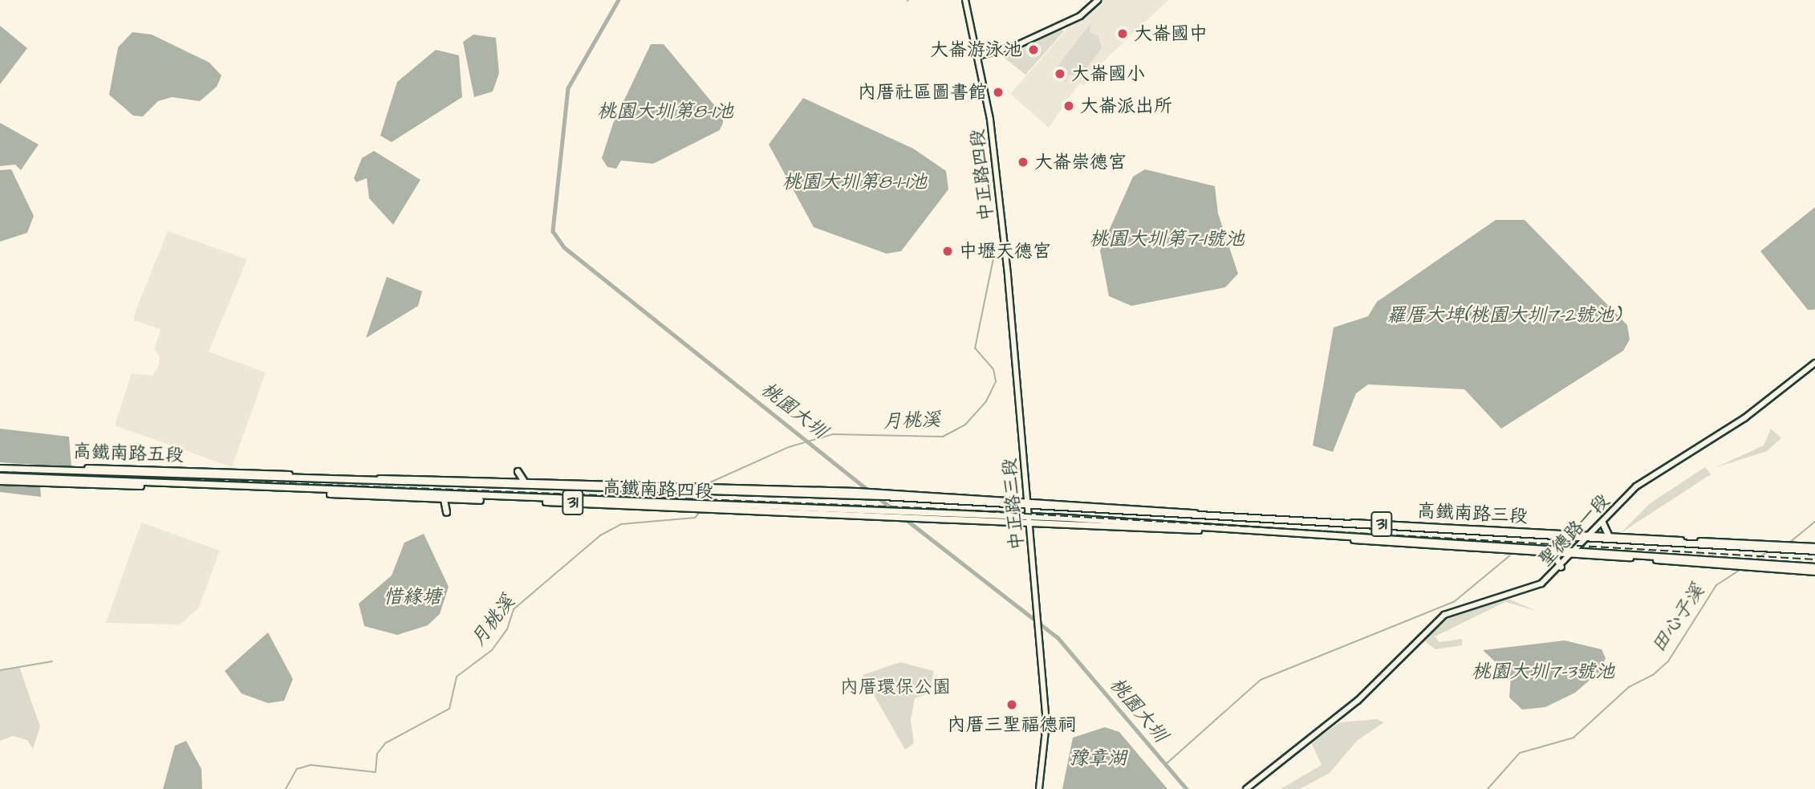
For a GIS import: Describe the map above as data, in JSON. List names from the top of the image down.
{
  "streets": {
    "main road": [
      "高鐵南路五段",
      "高鐵南路四段",
      "31",
      "高鐵南路三段"
    ],
    "street": ["中正路四段", "中正路三段", "聖德路一段"]
  },
  "crossings": [
    ["中正路四段", "中正路三段"],
    ["高鐵南路五段", "高鐵南路四段"],
    ["高鐵南路四段", "31"],
    ["高鐵南路四段", "中正路三段"],
    ["高鐵南路四段", "高鐵南路三段"],
    ["31", "中正路三段"],
    ["31", "高鐵南路三段"],
    ["中正路三段", "高鐵南路三段"],
    ["高鐵南路三段", "聖德路一段"]
  ],
  "water": [
    "桃園大圳第8-1池",
    "桃園大圳第8-1-1池",
    "桃園大圳第7-1號池",
    "羅厝大埤(桃園大圳7-2號池)",
    "桃園大圳",
    "月桃溪",
    "惜緣塘",
    "田心子溪",
    "桃園大圳7-3號池",
    "豫章湖"
  ],
  "parks": ["內厝環保公園"],
  "places": [
    "大崙國中",
    "大崙游泳池",
    "大崙國小",
    "內厝社區圖書館",
    "大崙派出所",
    "大崙崇德宮",
    "中壢天德宮",
    "內厝三聖福德祠"
  ]
}
